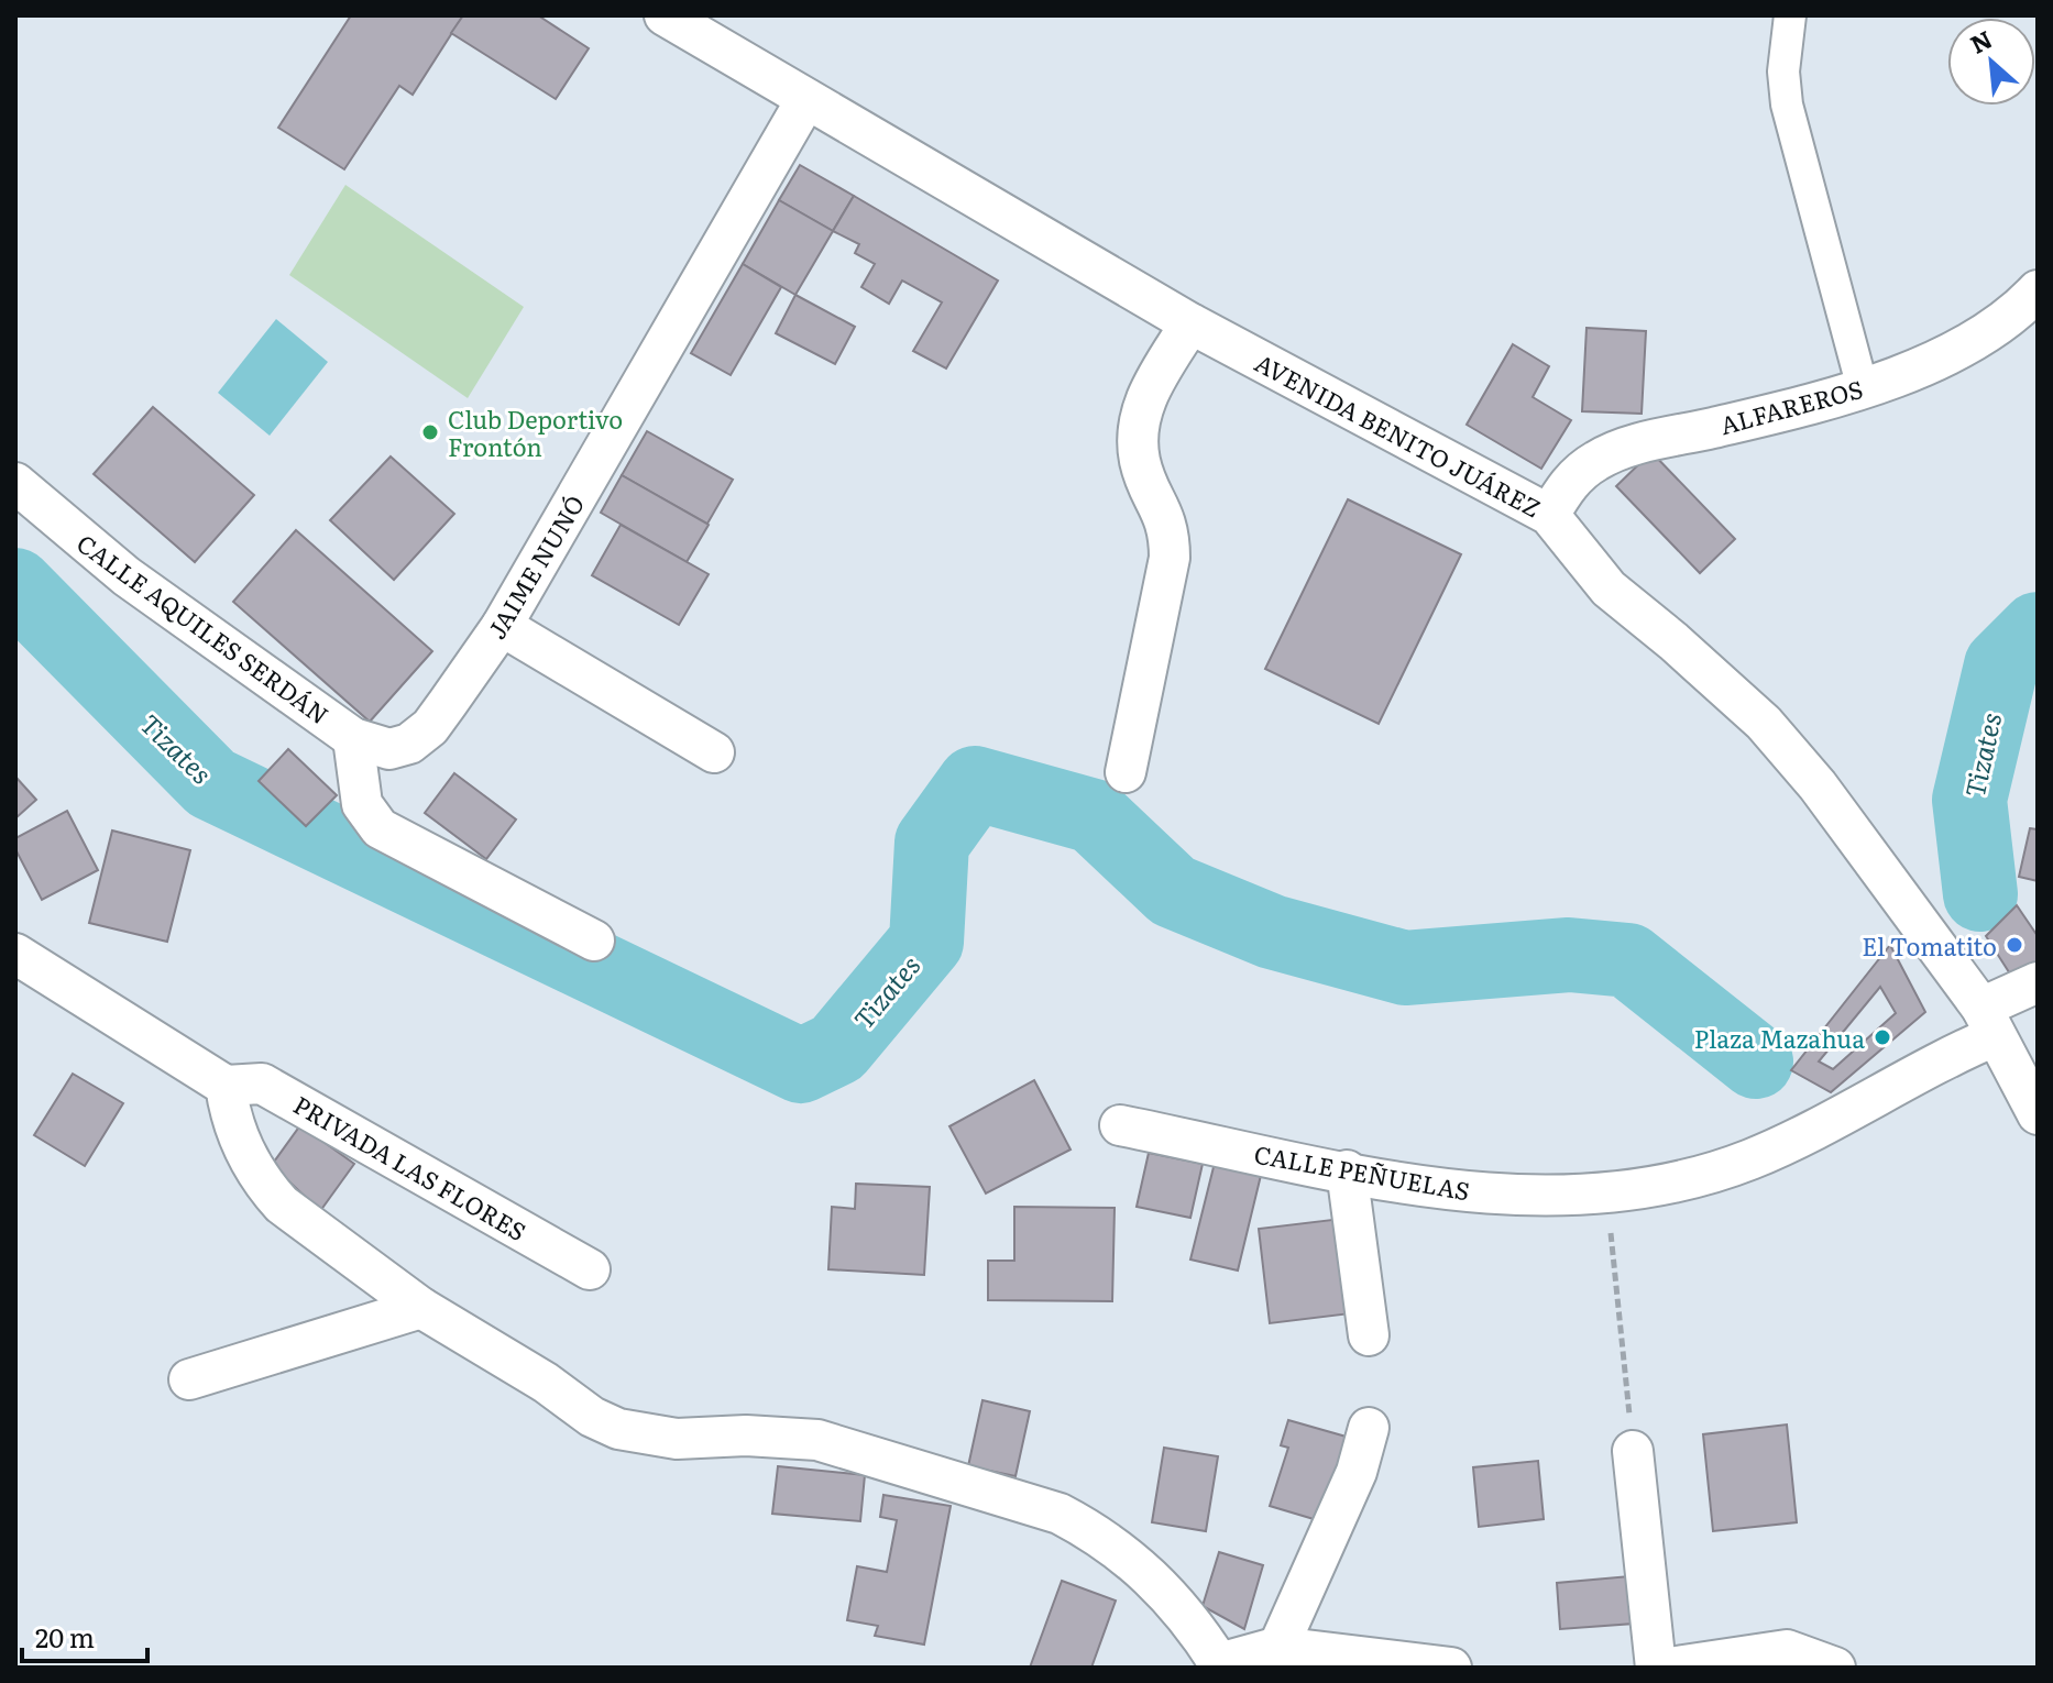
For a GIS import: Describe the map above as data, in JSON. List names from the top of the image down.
{
  "streets": {
    "street": [
      "ALFAREROS",
      "AVENIDA BENITO JUÁREZ",
      "JAIME NUNÓ",
      "CALLE AQUILES SERDÁN",
      "PRIVADA LAS FLORES",
      "CALLE PEÑUELAS"
    ]
  },
  "crossings": [
    ["ALFAREROS", "AVENIDA BENITO JUÁREZ"],
    ["AVENIDA BENITO JUÁREZ", "JAIME NUNÓ"],
    ["AVENIDA BENITO JUÁREZ", "CALLE PEÑUELAS"],
    ["JAIME NUNÓ", "CALLE AQUILES SERDÁN"]
  ],
  "water": ["Tizates"],
  "places": ["Club Deportivo Frontón", "El Tomatito", "Plaza Mazahua"],
  "scale_bar": "20 m",
  "north": "top left"
}
